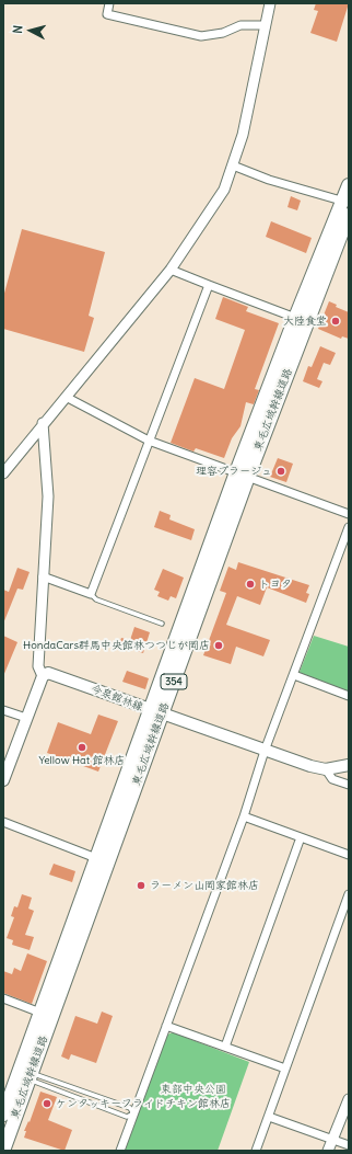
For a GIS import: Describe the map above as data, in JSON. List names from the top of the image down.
{
  "streets": {
    "highway": ["東毛広域幹線道路", "354"],
    "main road": ["今泉館林線"]
  },
  "crossings": [
    ["東毛広域幹線道路", "今泉館林線"]
  ],
  "parks": ["東部中央公園"],
  "places": [
    "大陸食堂",
    "理容プラージュ",
    "トヨタ",
    "HondaCars群馬中央館林つつじが岡店",
    "Yellow Hat 館林店",
    "ラーメン山岡家館林店",
    "ケンタッキーフライドチキン館林店"
  ],
  "north": "left"
}
